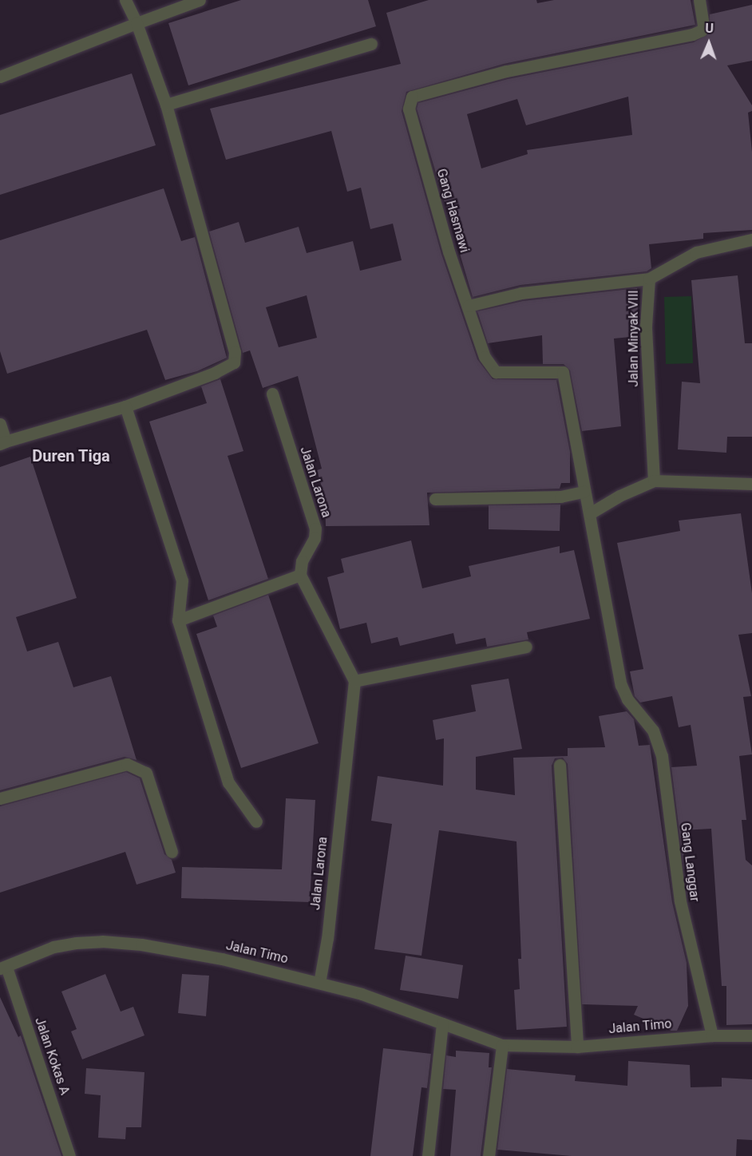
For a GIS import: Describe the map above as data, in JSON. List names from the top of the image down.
{
  "streets": {
    "street": [
      "Gang Hasmawi",
      "Jalan Minyak VIII",
      "Jalan Larona",
      "Gang Langgar",
      "Jalan Timo",
      "Jalan Kokas A"
    ]
  },
  "crossings": [
    ["Gang Hasmawi", "Gang Langgar"],
    ["Jalan Larona", "Jalan Timo"],
    ["Gang Langgar", "Jalan Timo"],
    ["Jalan Timo", "Jalan Kokas A"]
  ],
  "districts": ["Duren Tiga"],
  "north": "top"
}
